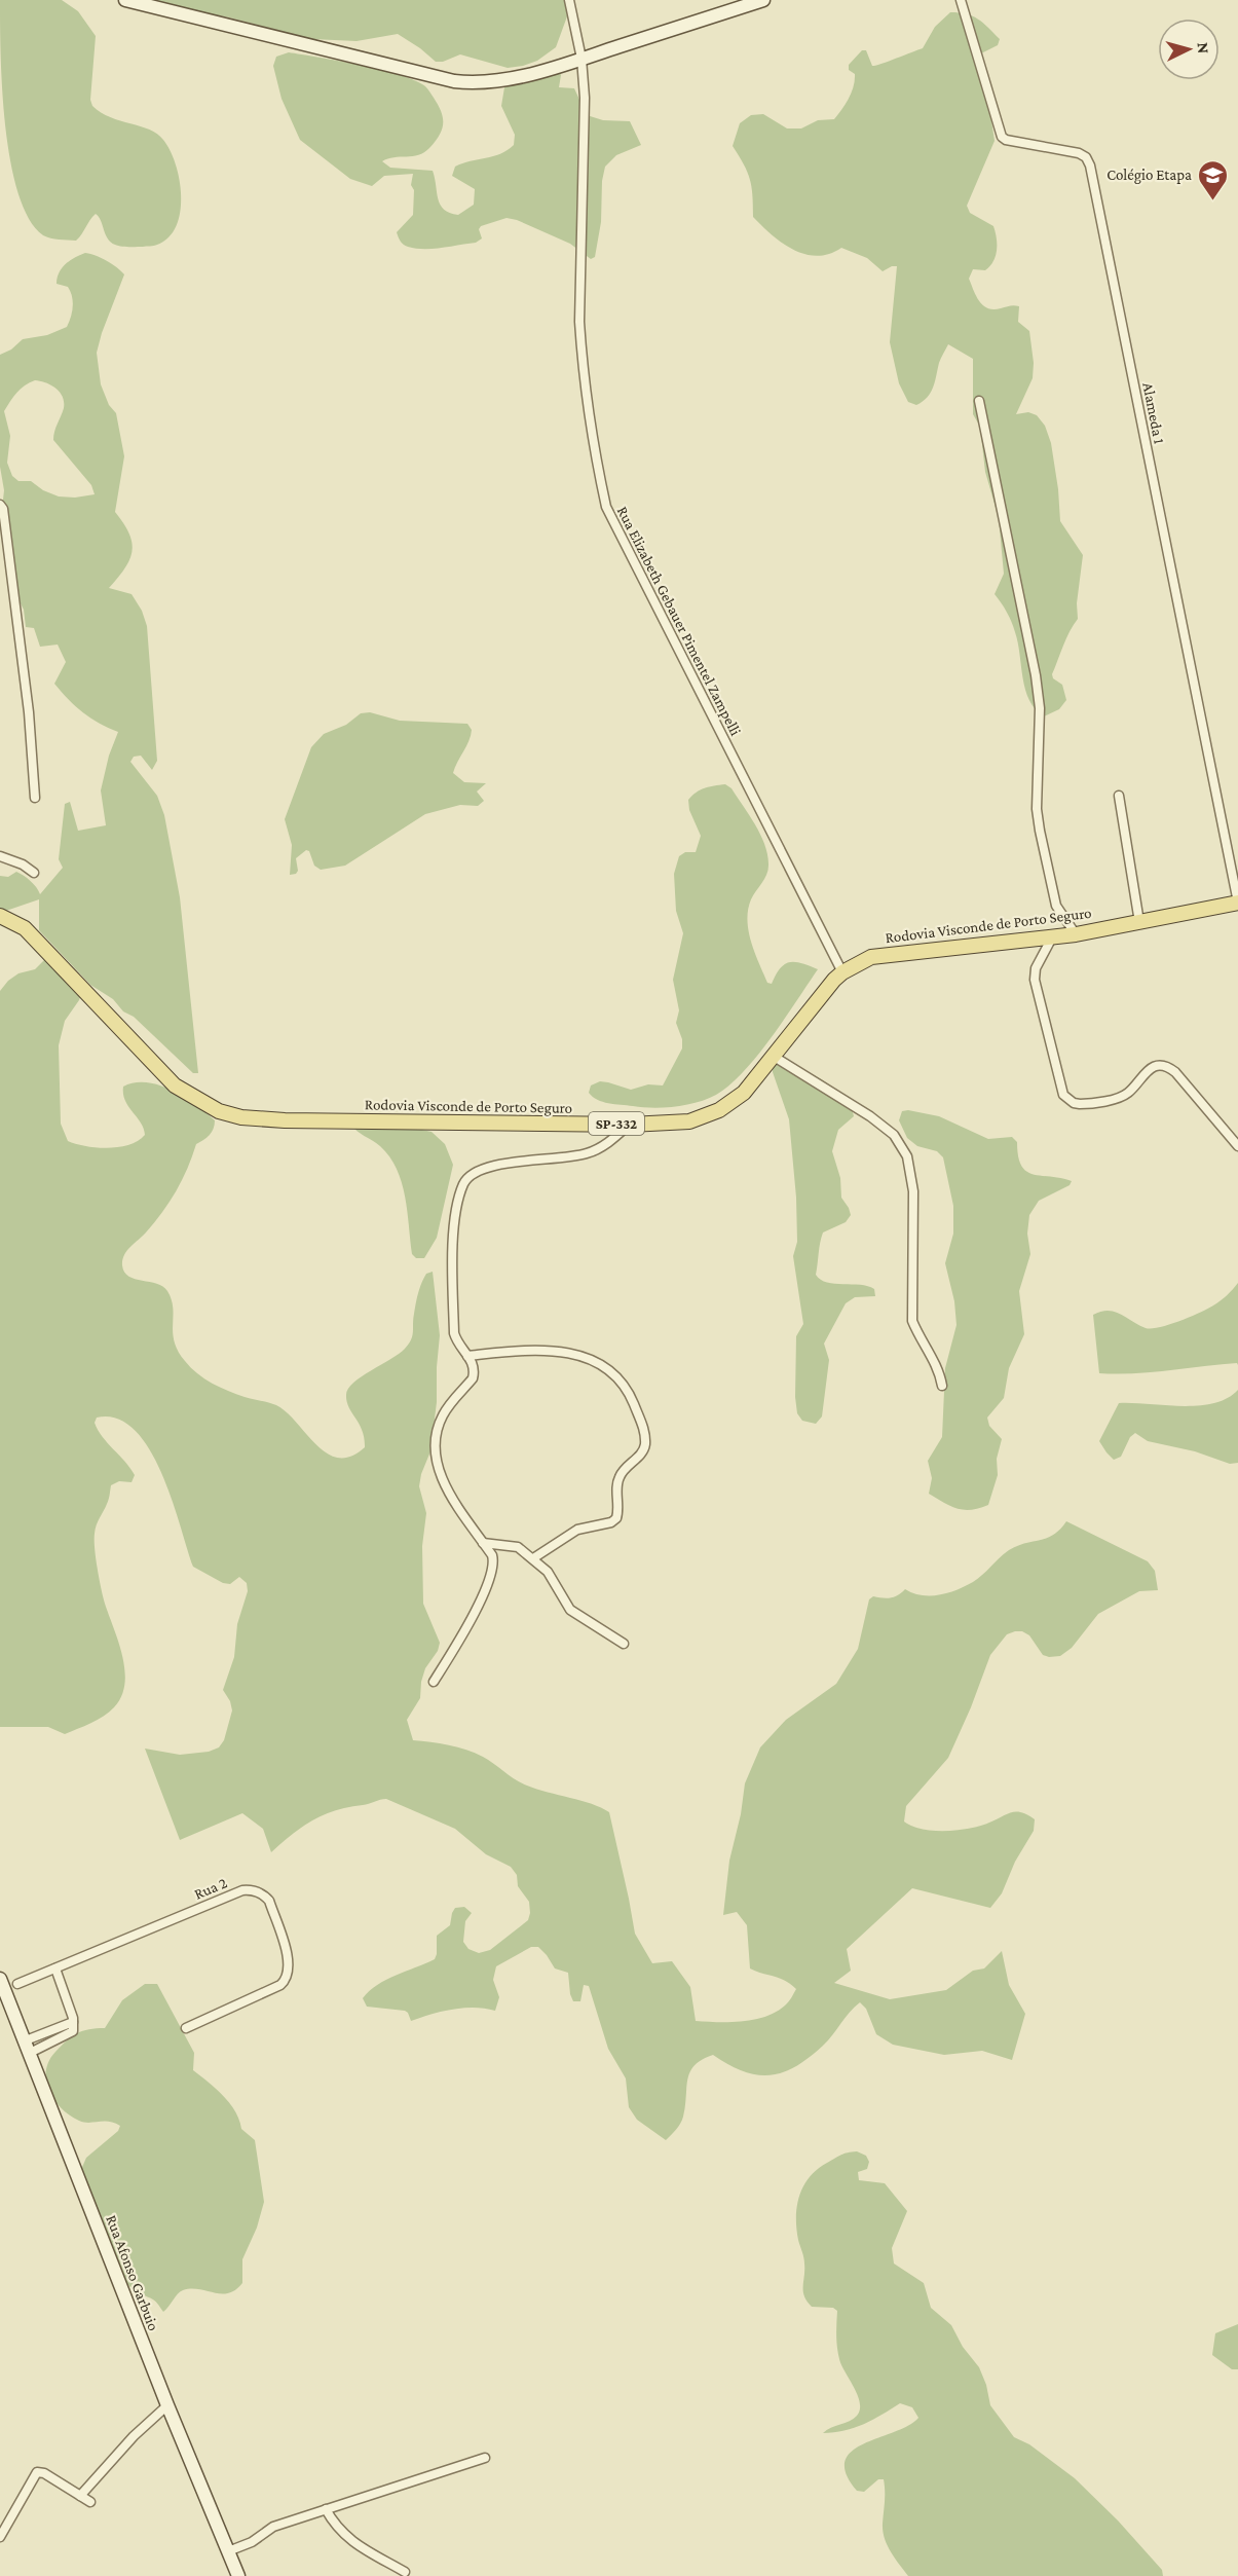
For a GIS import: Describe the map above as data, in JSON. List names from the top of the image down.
{
  "streets": {
    "main road": ["Rodovia Visconde de Porto Seguro", "SP-332", "Rua Afonso Garbuio"],
    "street": ["Alameda 1", "Rua Elizabeth Gebauer Pimentel Zampelli", "Rua 2"]
  },
  "crossings": [
    ["Alameda 1", "Rodovia Visconde de Porto Seguro"],
    ["Rua Elizabeth Gebauer Pimentel Zampelli", "Rodovia Visconde de Porto Seguro"]
  ],
  "places": {
    "school or university": ["Colégio Etapa"]
  },
  "north": "right"
}
